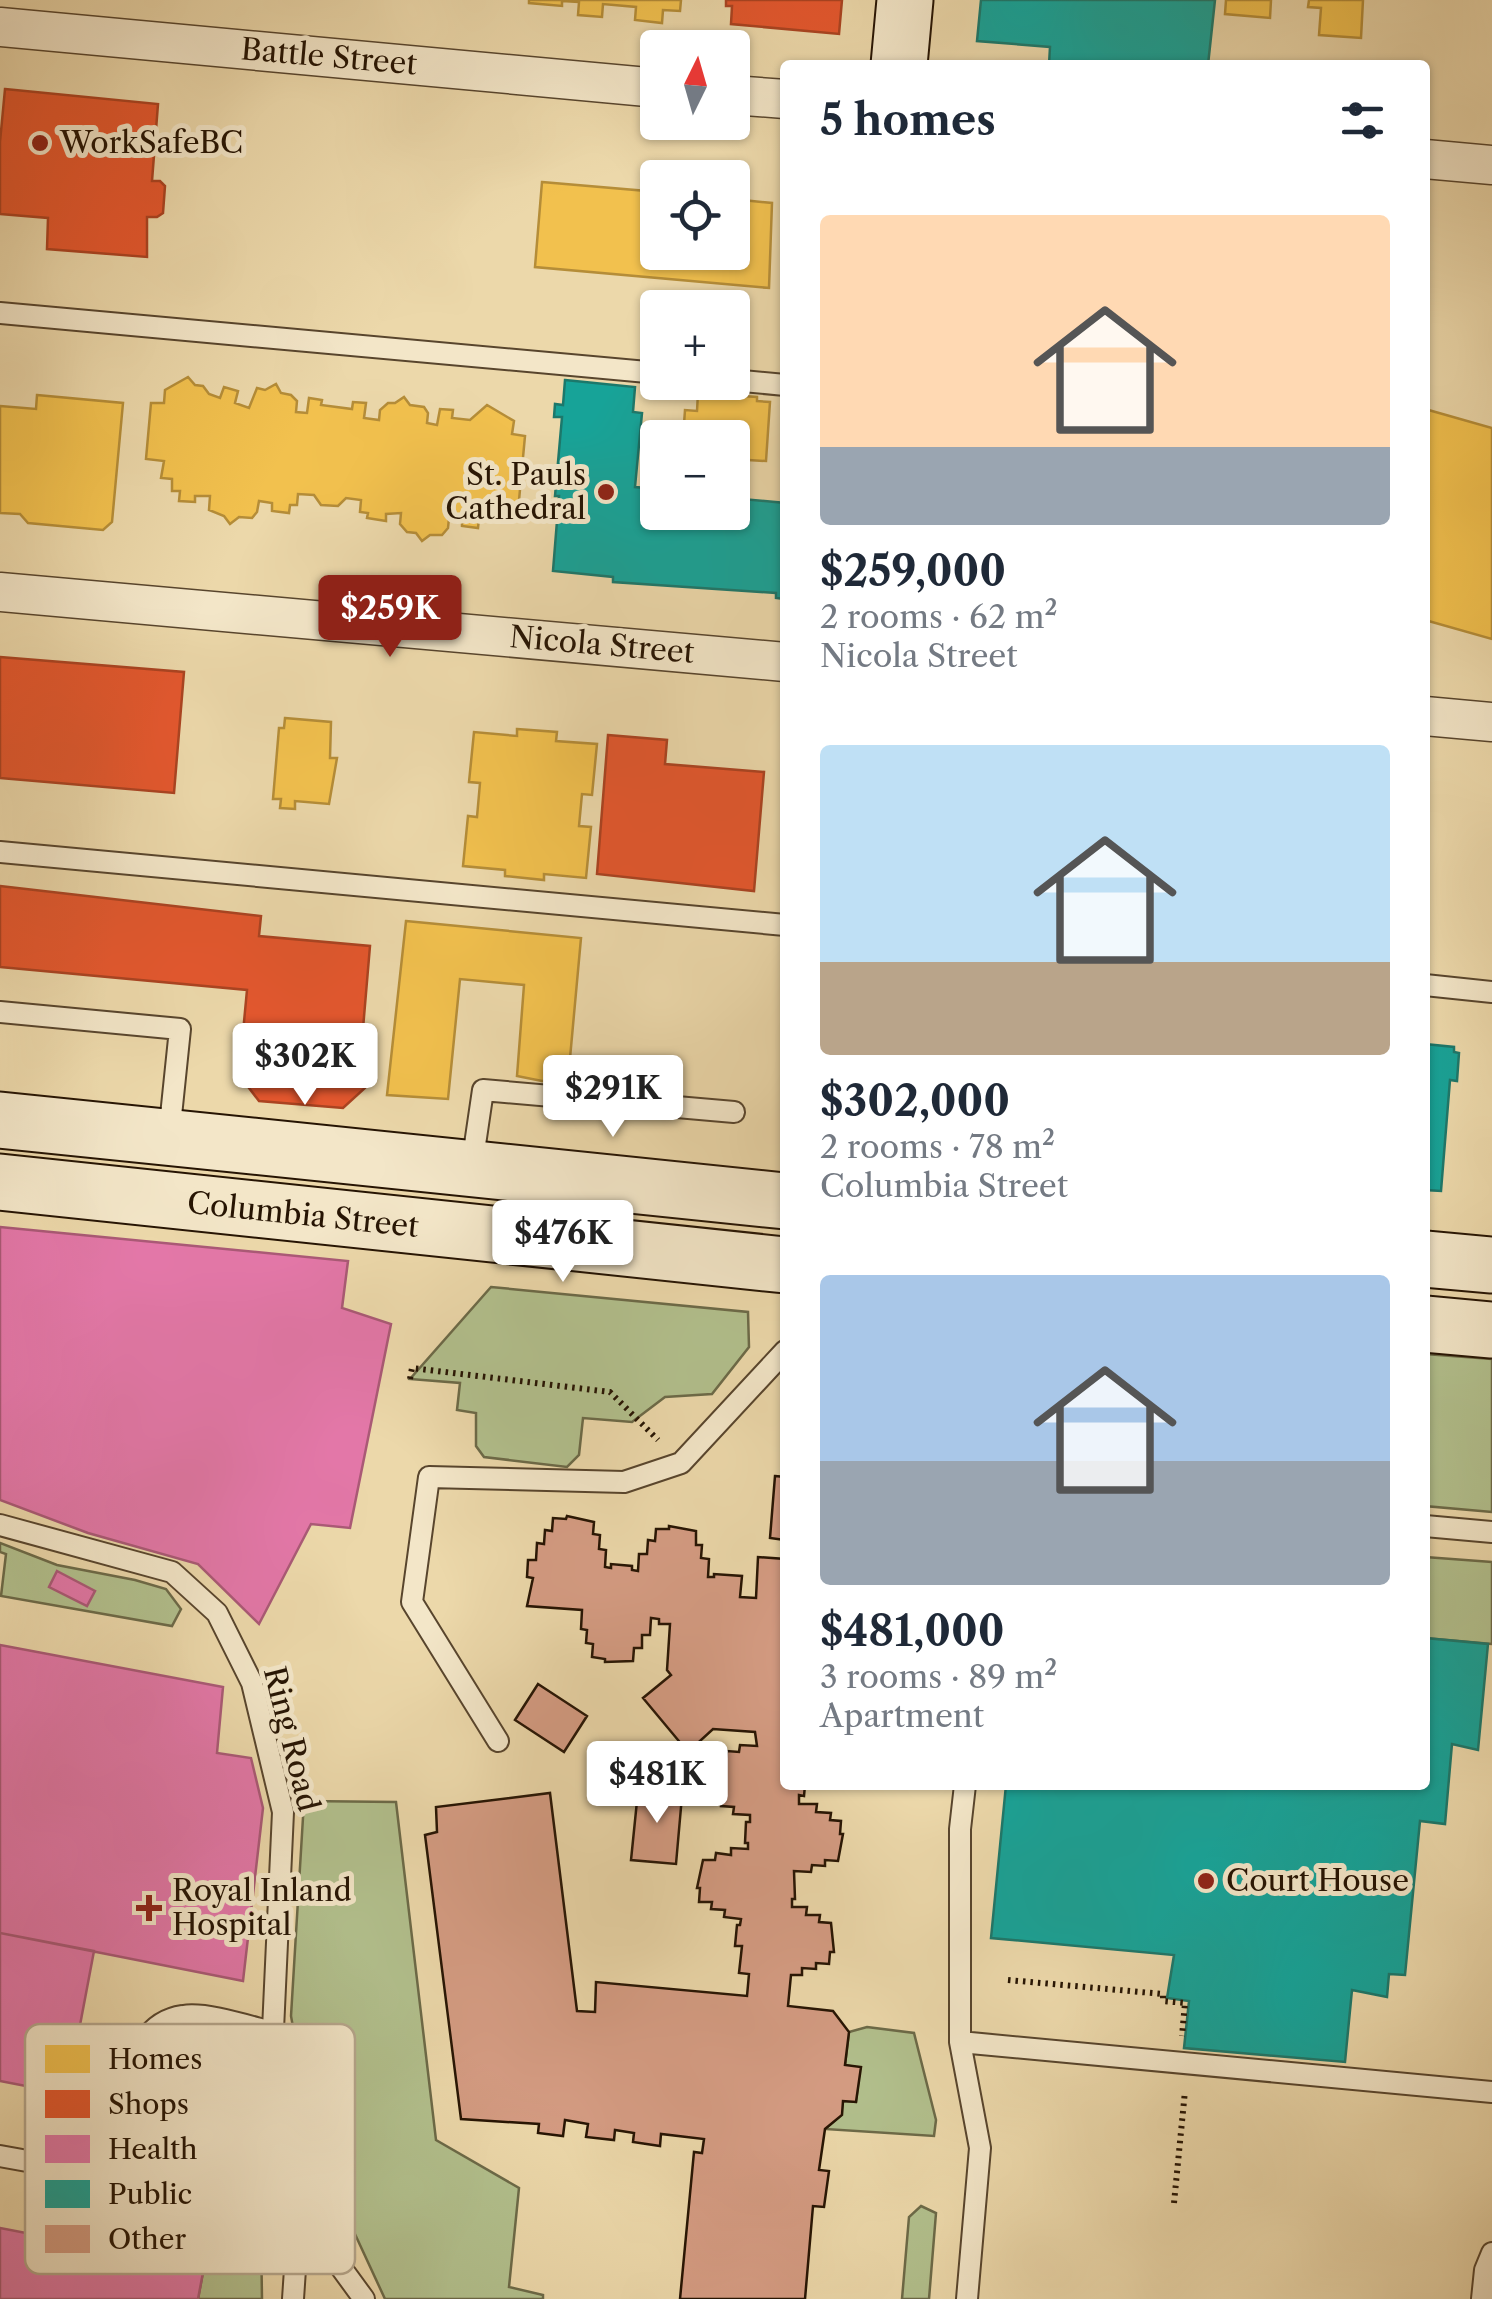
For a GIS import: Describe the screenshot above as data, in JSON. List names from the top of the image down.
{
  "streets": {
    "main road": ["Columbia Street"],
    "street": ["Battle Street", "Nicola Street"],
    "lane": ["Ring Road"]
  },
  "places": {
    "other": ["WorkSafeBC", "St. Pauls Cathedral", "Court House"],
    "health": ["Royal Inland Hospital"]
  },
  "legend": [
    "Homes",
    "Shops",
    "Health",
    "Public",
    "Other"
  ],
  "north": "top",
  "page": {
    "map_buttons": ["+", "−"],
    "heading": "5 homes",
    "list": [
      {
        "name": "$259,000",
        "note": "2 rooms · 62 m² · Nicola Street"
      },
      {
        "name": "$302,000",
        "note": "2 rooms · 78 m² · Columbia Street"
      },
      {
        "name": "$481,000",
        "note": "3 rooms · 89 m² · Apartment"
      }
    ],
    "price": [
      "$259K",
      "$302K",
      "$291K",
      "$476K",
      "$481K"
    ]
  }
}
